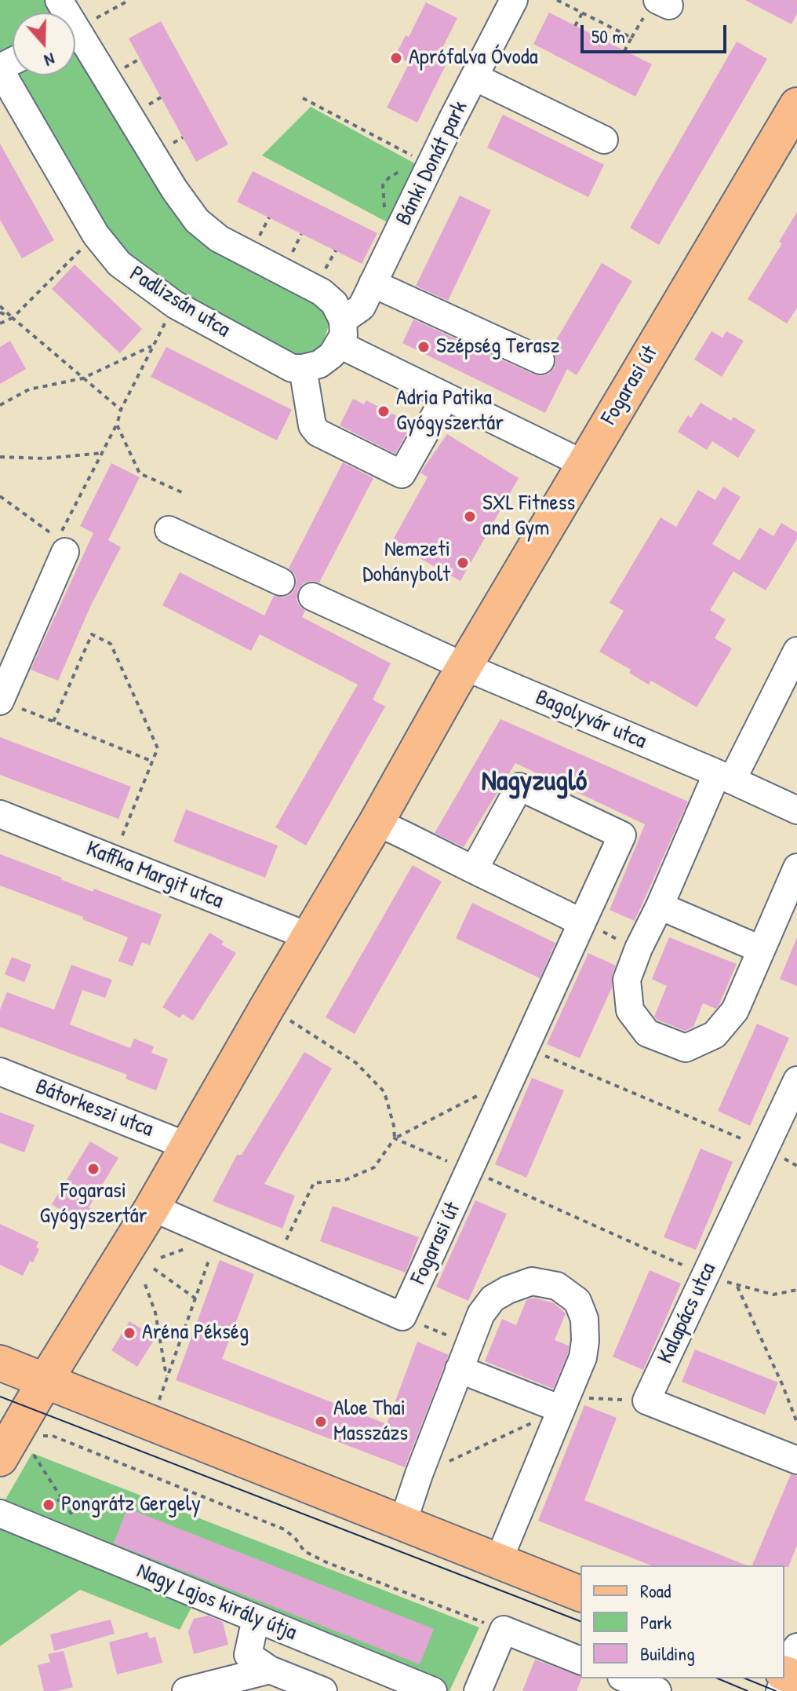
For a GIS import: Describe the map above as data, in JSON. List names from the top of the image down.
{
  "streets": {
    "main road": ["Fogarasi út"],
    "street": [
      "Bánki Donát park",
      "Padlizsán utca",
      "Bagolyvár utca",
      "Kaffka Margit utca",
      "Bátorkeszi utca",
      "Kalapács utca",
      "Nagy Lajos király útja"
    ]
  },
  "crossings": [
    ["Fogarasi út", "Bagolyvár utca"],
    ["Fogarasi út", "Kaffka Margit utca"],
    ["Fogarasi út", "Bátorkeszi utca"]
  ],
  "districts": ["Nagyzugló"],
  "places": [
    "Aprófalva Óvoda",
    "Szépség Terasz",
    "Adria Patika Gyógyszertár",
    "SXL Fitness and Gym",
    "Nemzeti Dohánybolt",
    "Fogarasi Gyógyszertár",
    "Aréna Pékség",
    "Aloe Thai Masszázs",
    "Pongrátz Gergely"
  ],
  "legend": ["Road", "Park", "Building"],
  "scale_bar": "50 m",
  "north": "bottom"
}
